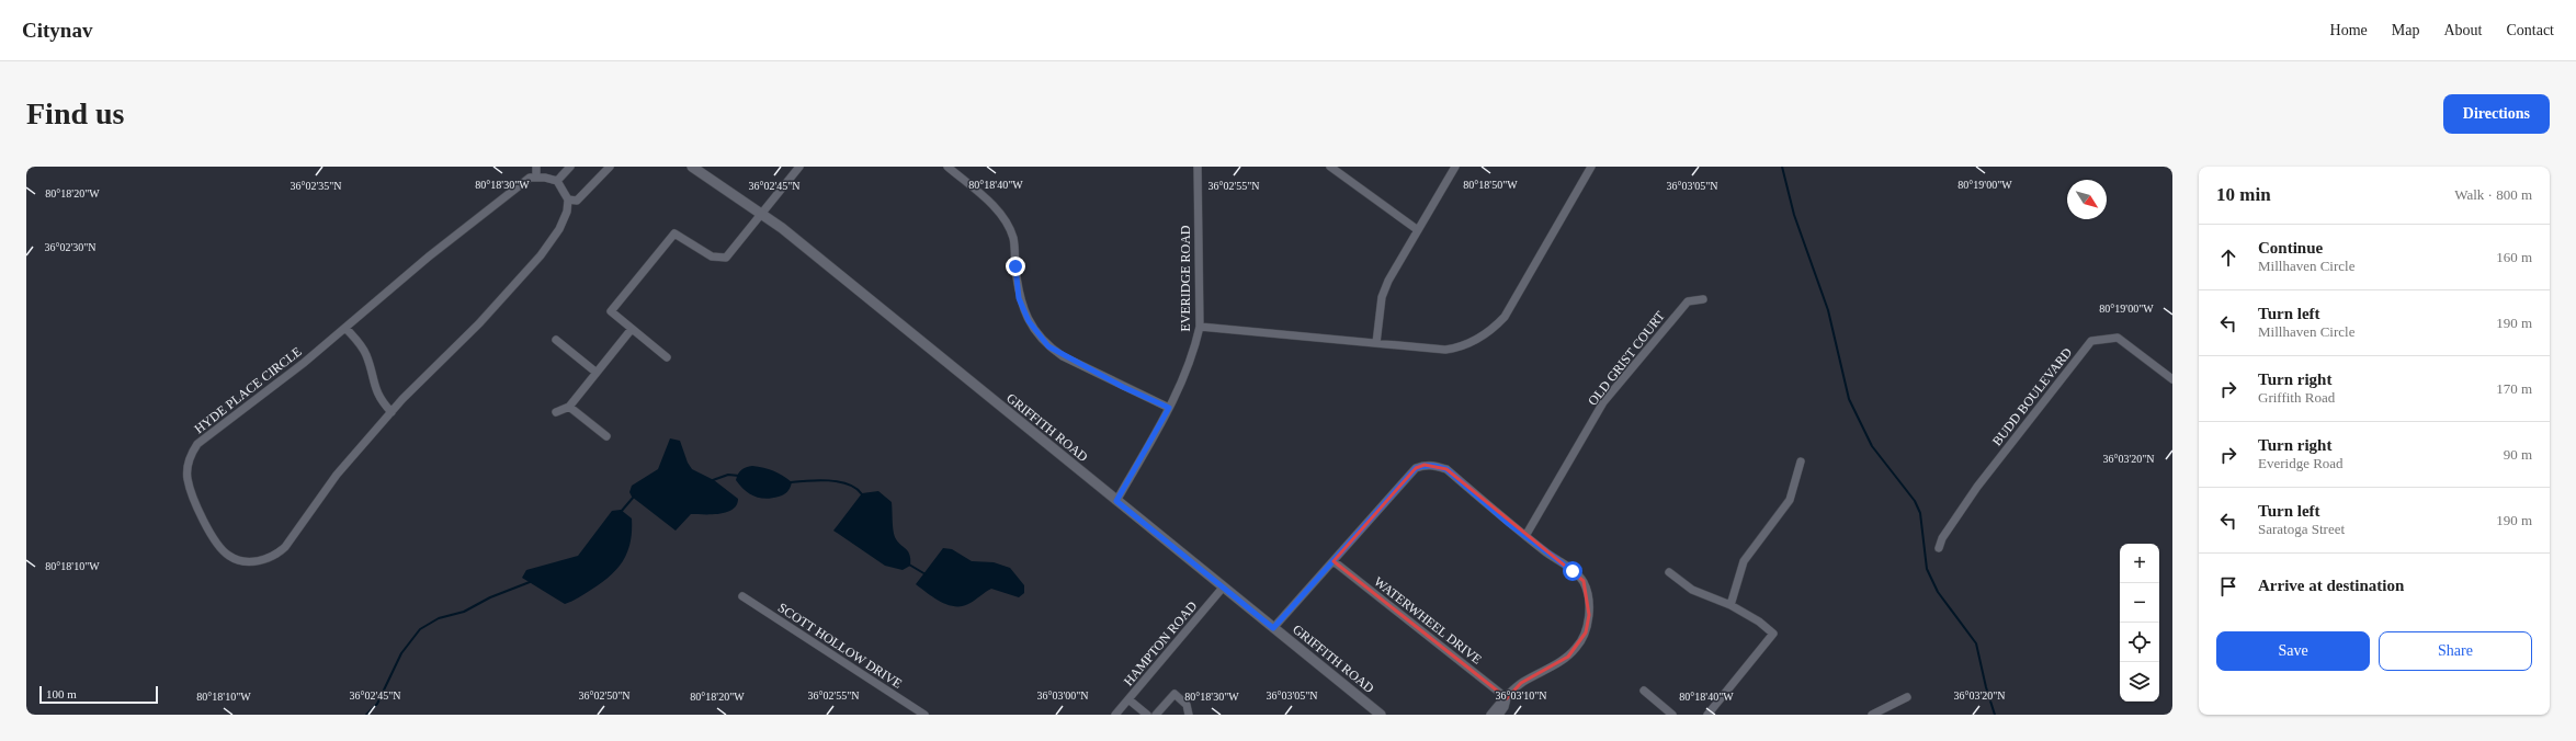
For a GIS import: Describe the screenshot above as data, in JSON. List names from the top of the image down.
{
  "streets": {
    "street": [
      "EVERIDGE ROAD",
      "OLD GRIST COURT",
      "HYDE PLACE CIRCLE",
      "BUDD BOULEVARD",
      "GRIFFITH ROAD",
      "WATERWHEEL DRIVE",
      "HAMPTON ROAD",
      "SCOTT HOLLOW DRIVE"
    ]
  },
  "crossings": [
    ["EVERIDGE ROAD", "GRIFFITH ROAD"],
    ["GRIFFITH ROAD", "HAMPTON ROAD"]
  ],
  "scale_bar": "100 m",
  "north": "bottom right",
  "page": {
    "header": "Citynav",
    "nav": [
      "Home",
      "Map",
      "About",
      "Contact"
    ],
    "buttons": [
      "Directions",
      ["Save", "Share"]
    ],
    "title": "Find us",
    "heading": ["10 min", "Walk · 800 m"],
    "list": [
      ["Continue", "Millhaven Circle", "160 m"],
      ["Turn left", "Millhaven Circle", "190 m"],
      ["Turn right", "Griffith Road", "170 m"],
      ["Turn right", "Everidge Road", "90 m"],
      ["Turn left", "Saratoga Street", "190 m"],
      "Arrive at destination"
    ],
    "map_buttons": ["+", "−"],
    "scale": "100 m"
  },
  "coordinates": [
    "80°18'30\"W",
    "80°18'40\"W",
    "80°18'50\"W",
    "80°19'00\"W",
    "36°02'35\"N",
    "36°02'45\"N",
    "36°02'55\"N",
    "36°03'05\"N",
    "80°18'20\"W",
    "36°02'30\"N",
    "36°03'20\"N",
    "80°18'10\"W",
    "36°02'50\"N",
    "36°03'00\"N",
    "36°03'10\"N"
  ]
}
